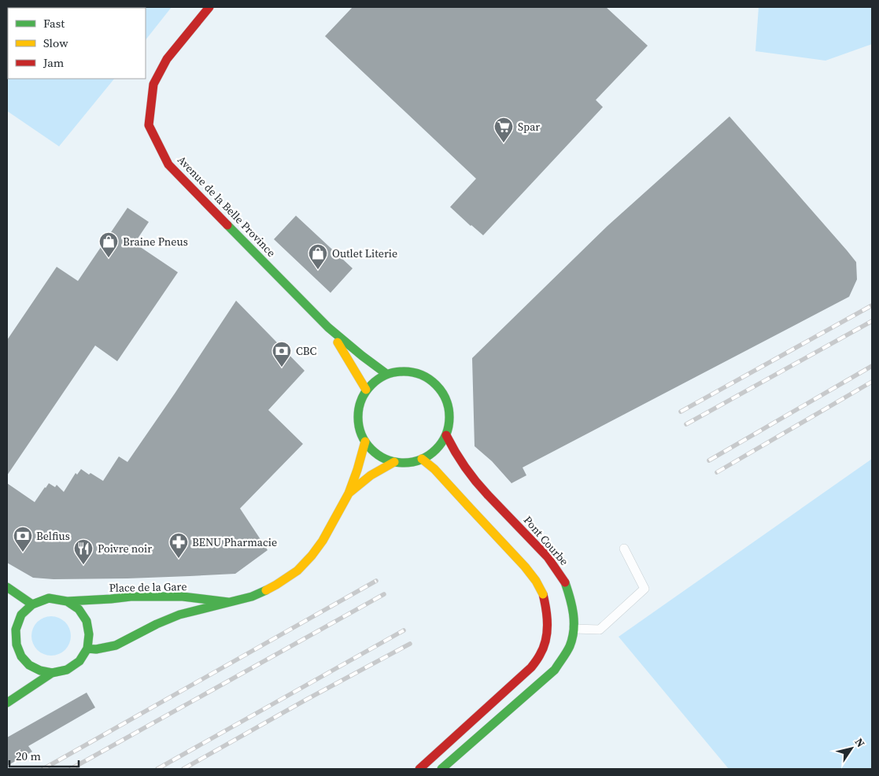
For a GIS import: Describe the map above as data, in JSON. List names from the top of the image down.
{
  "streets": {
    "main road": ["Avenue de la Belle Province", "Pont Courbe", "Place de la Gare"]
  },
  "crossings": [
    ["Avenue de la Belle Province", "Pont Courbe"],
    ["Avenue de la Belle Province", "Place de la Gare"],
    ["Pont Courbe", "Place de la Gare"]
  ],
  "places": {
    "supermarket": ["Spar"],
    "shop": ["Braine Pneus", "Outlet Literie"],
    "bank": ["CBC", "Belfius"],
    "pharmacy": ["BENU Pharmacie"],
    "restaurant": ["Poivre noir"]
  },
  "legend": ["Fast", "Slow", "Jam"],
  "scale_bar": "20 m",
  "north": "top right"
}
